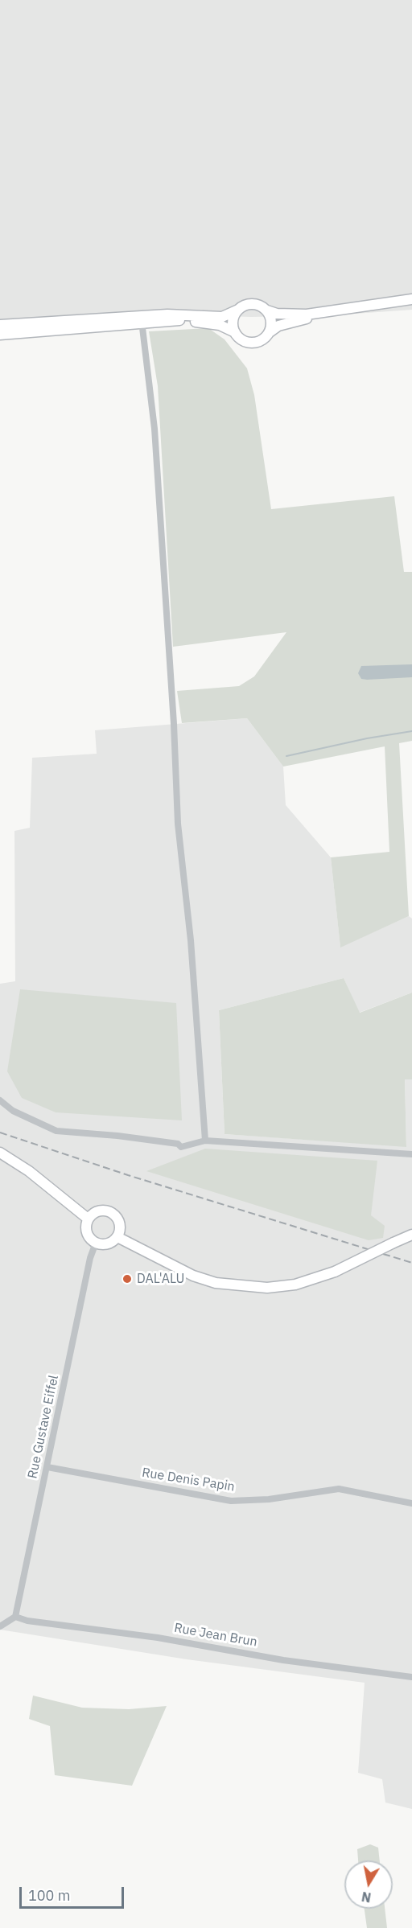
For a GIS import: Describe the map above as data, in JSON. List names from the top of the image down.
{
  "streets": {
    "street": ["Rue Gustave Eiffel", "Rue Denis Papin", "Rue Jean Brun"]
  },
  "crossings": [
    ["Rue Gustave Eiffel", "Rue Denis Papin"],
    ["Rue Gustave Eiffel", "Rue Jean Brun"]
  ],
  "places": ["DAL'ALU"],
  "scale_bar": "100 m",
  "north": "bottom"
}
